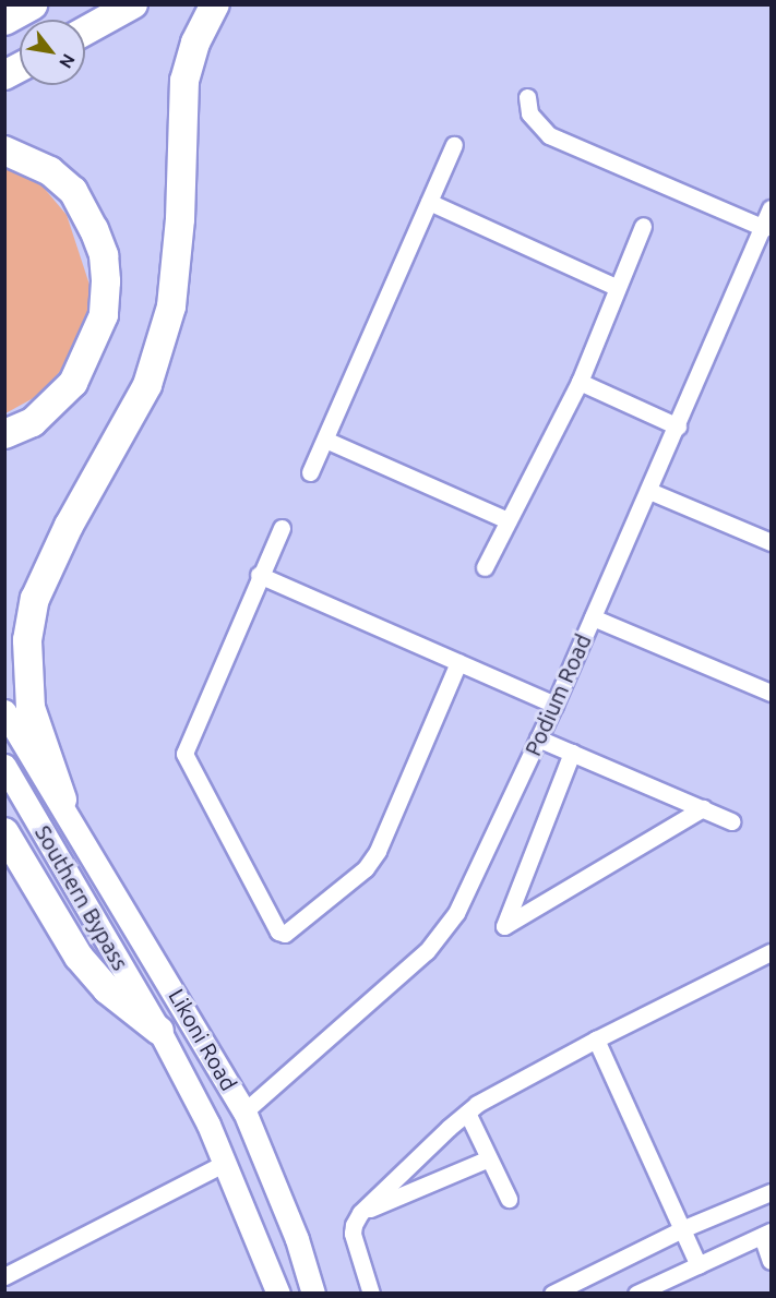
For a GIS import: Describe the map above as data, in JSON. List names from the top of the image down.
{
  "streets": {
    "main road": ["Southern Bypass", "Likoni Road"],
    "street": ["Podium Road"]
  },
  "crossings": [
    ["Podium Road", "Likoni Road"],
    ["Southern Bypass", "Likoni Road"]
  ],
  "north": "bottom right"
}
